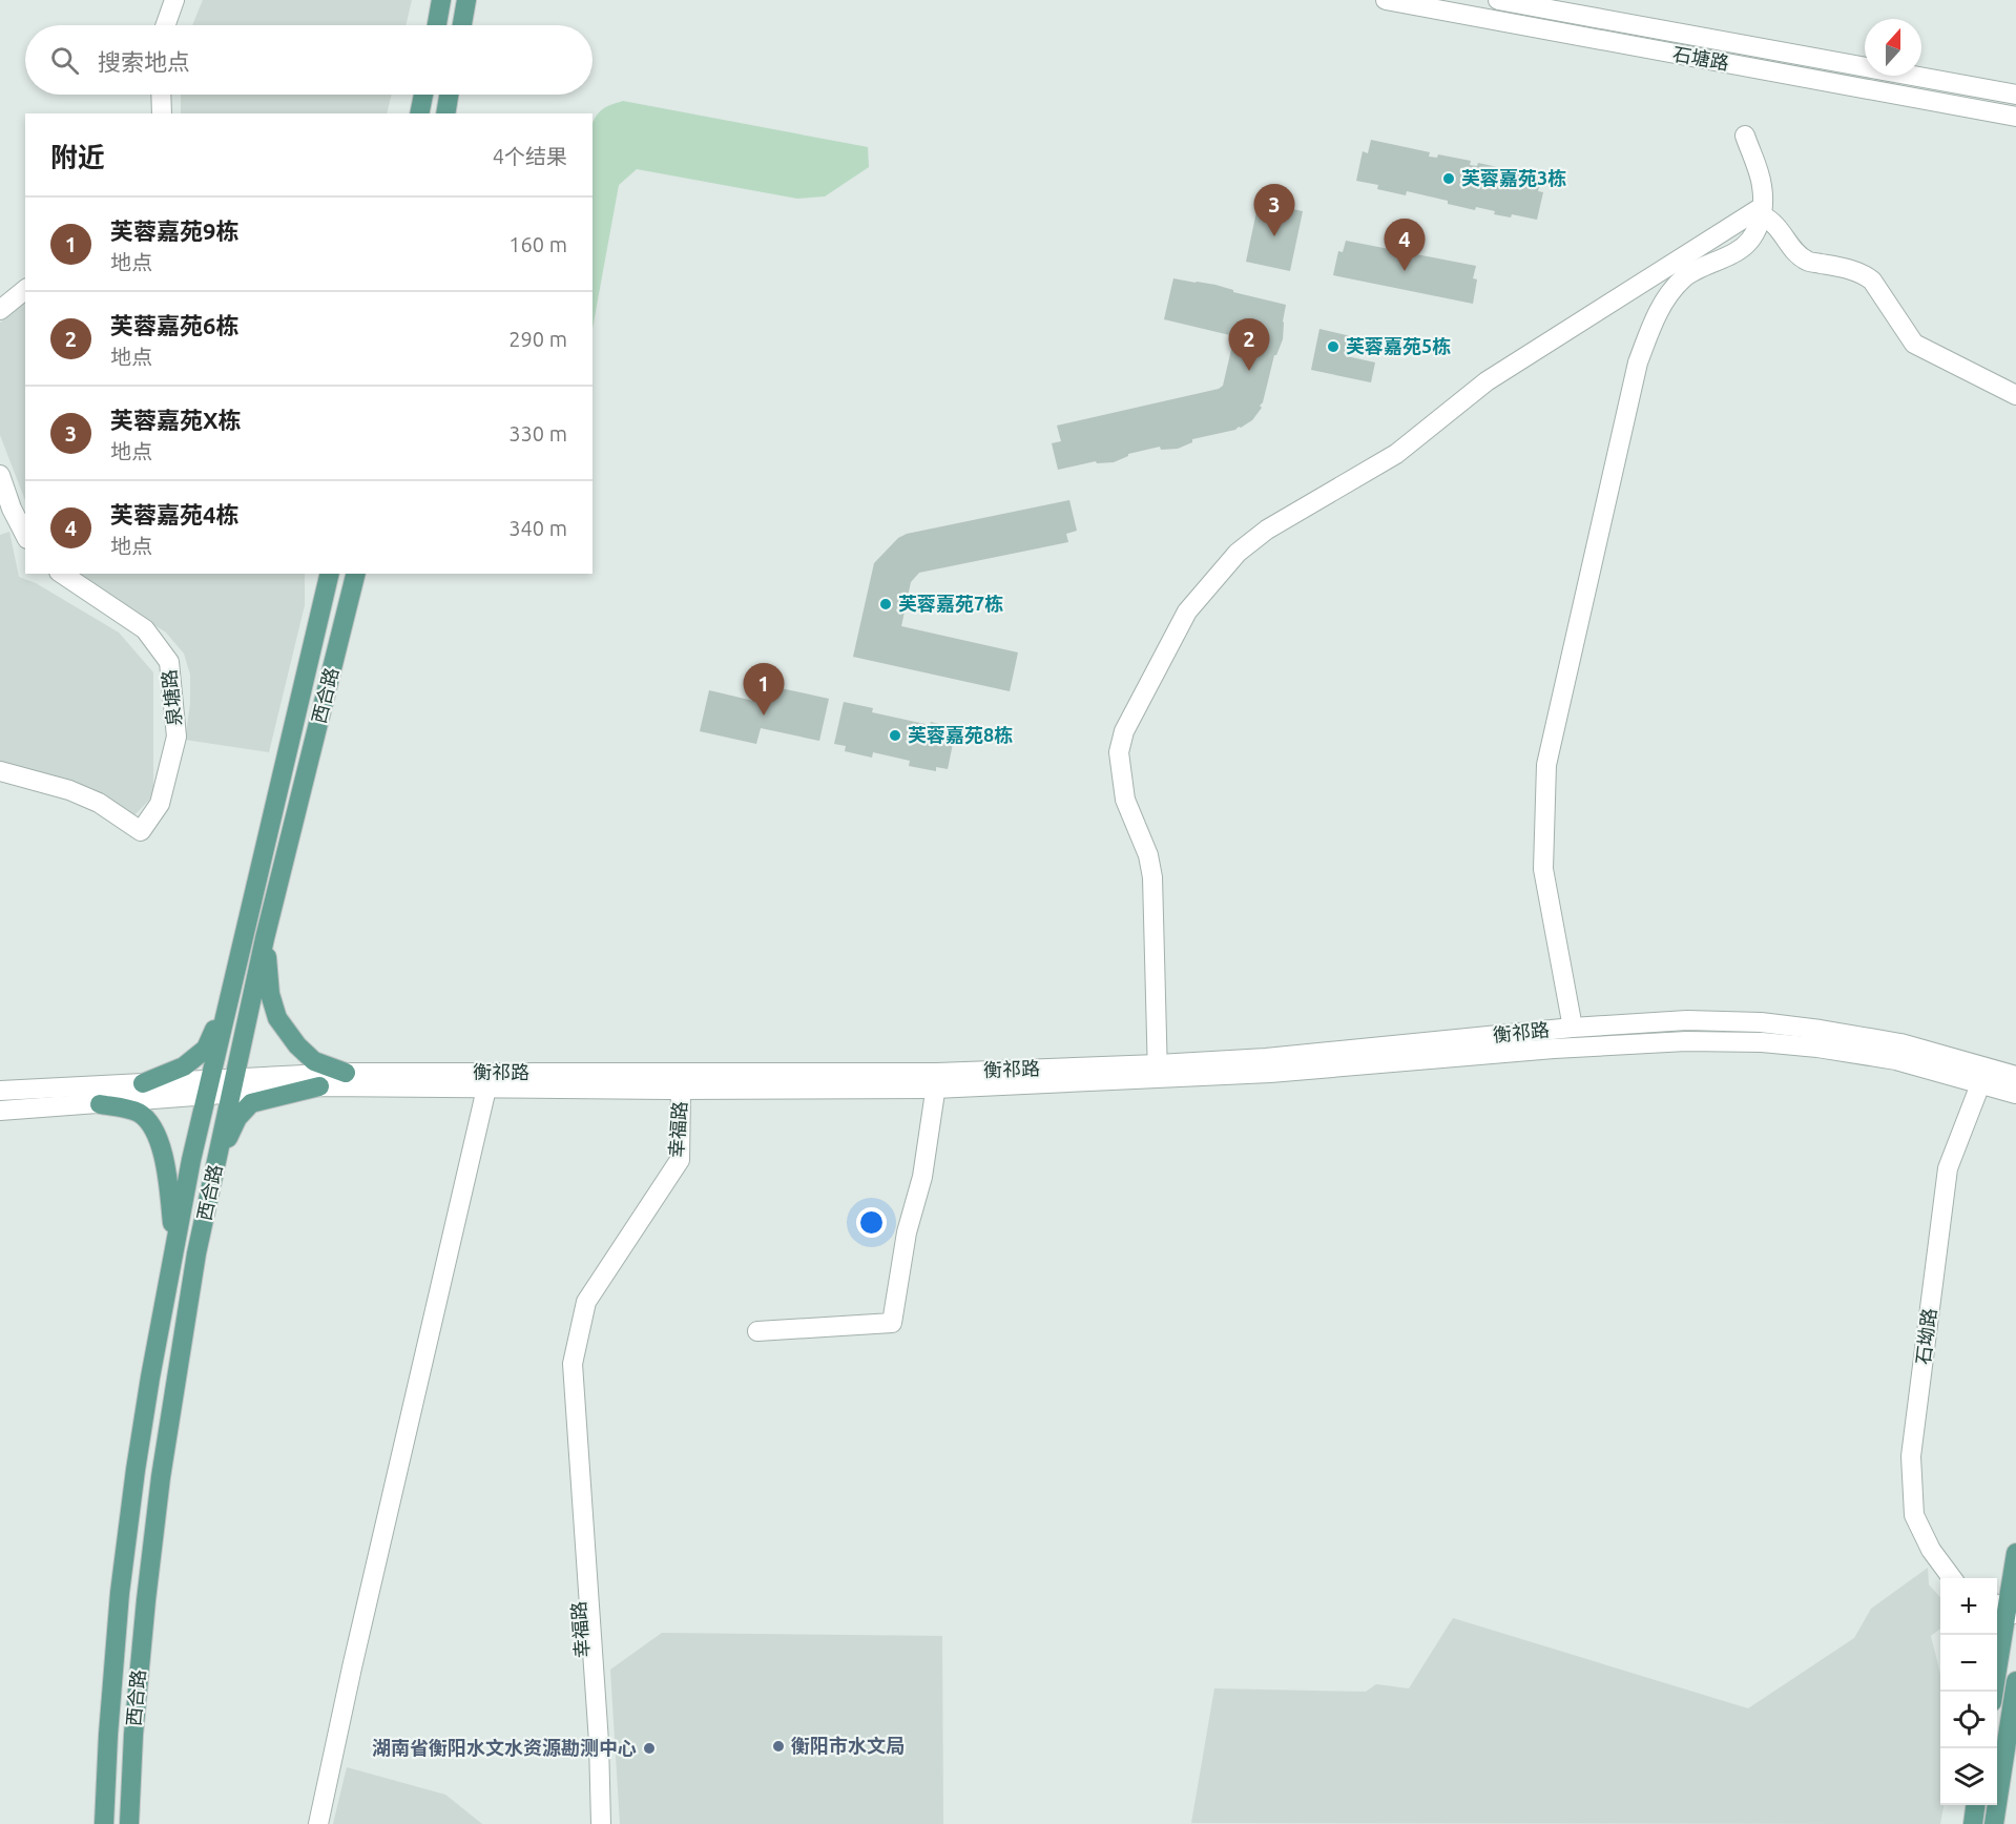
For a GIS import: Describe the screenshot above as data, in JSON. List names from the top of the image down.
{
  "streets": {
    "main road": ["西合路"],
    "street": [
      "石塘路",
      "泉塘路",
      "衡祁路",
      "幸福路",
      "石坳路"
    ]
  },
  "crossings": [
    ["西合路", "衡祁路"],
    ["衡祁路", "幸福路"],
    ["衡祁路", "石坳路"]
  ],
  "places": [
    "芙蓉嘉苑3栋",
    "芙蓉嘉苑5栋",
    "芙蓉嘉苑7栋",
    "芙蓉嘉苑8栋",
    "衡阳市水文局",
    "湖南省衡阳水文水资源勘测中心"
  ],
  "north": "top",
  "page": {
    "search": "搜索地点",
    "heading": ["附近", "4个结果"],
    "pins": [
      "3",
      "4",
      "2",
      "1"
    ],
    "list": [
      {
        "mark": "1",
        "name": "芙蓉嘉苑9栋",
        "note": "地点",
        "value": "160 m"
      },
      {
        "mark": "2",
        "name": "芙蓉嘉苑6栋",
        "note": "地点",
        "value": "290 m"
      },
      {
        "mark": "3",
        "name": "芙蓉嘉苑X栋",
        "note": "地点",
        "value": "330 m"
      },
      {
        "mark": "4",
        "name": "芙蓉嘉苑4栋",
        "note": "地点",
        "value": "340 m"
      }
    ],
    "map_buttons": ["+", "−"]
  }
}
